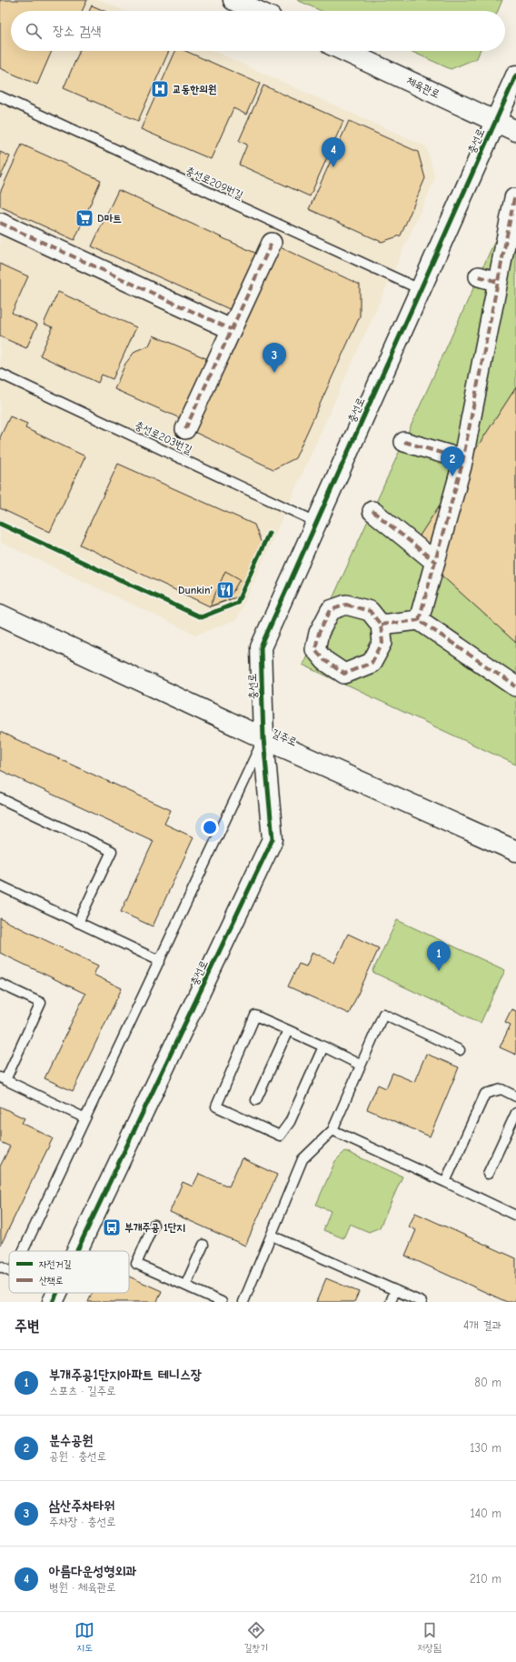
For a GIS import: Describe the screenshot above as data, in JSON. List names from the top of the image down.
{
  "streets": {
    "street": ["체육관로", "충선로", "길주로"],
    "lane": ["충선로209번길", "충선로203번길"]
  },
  "crossings": [
    ["체육관로", "충선로"],
    ["충선로", "충선로209번길"],
    ["충선로", "충선로203번길"],
    ["충선로", "길주로"]
  ],
  "places": {
    "hospital": ["교동한의원"],
    "supermarket": ["D마트"],
    "restaurant": ["Dunkin'"],
    "bus stop": ["부개주공 1단지"]
  },
  "legend": ["자전거길", "산책로"],
  "page": {
    "search": "장소 검색",
    "pins": [
      "4",
      "3",
      "2",
      "1"
    ],
    "heading": ["주변", "4개 결과"],
    "list": [
      {
        "mark": "1",
        "name": "부개주공1단지아파트 테니스장",
        "note": "스포츠 · 길주로",
        "value": "80 m"
      },
      {
        "mark": "2",
        "name": "분수공원",
        "note": "공원 · 충선로",
        "value": "130 m"
      },
      {
        "mark": "3",
        "name": "삼산주차타워",
        "note": "주차장 · 충선로",
        "value": "140 m"
      },
      {
        "mark": "4",
        "name": "아름다운성형외과",
        "note": "병원 · 체육관로",
        "value": "210 m"
      }
    ],
    "nav": ["지도", "길찾기", "저장됨"]
  }
}
